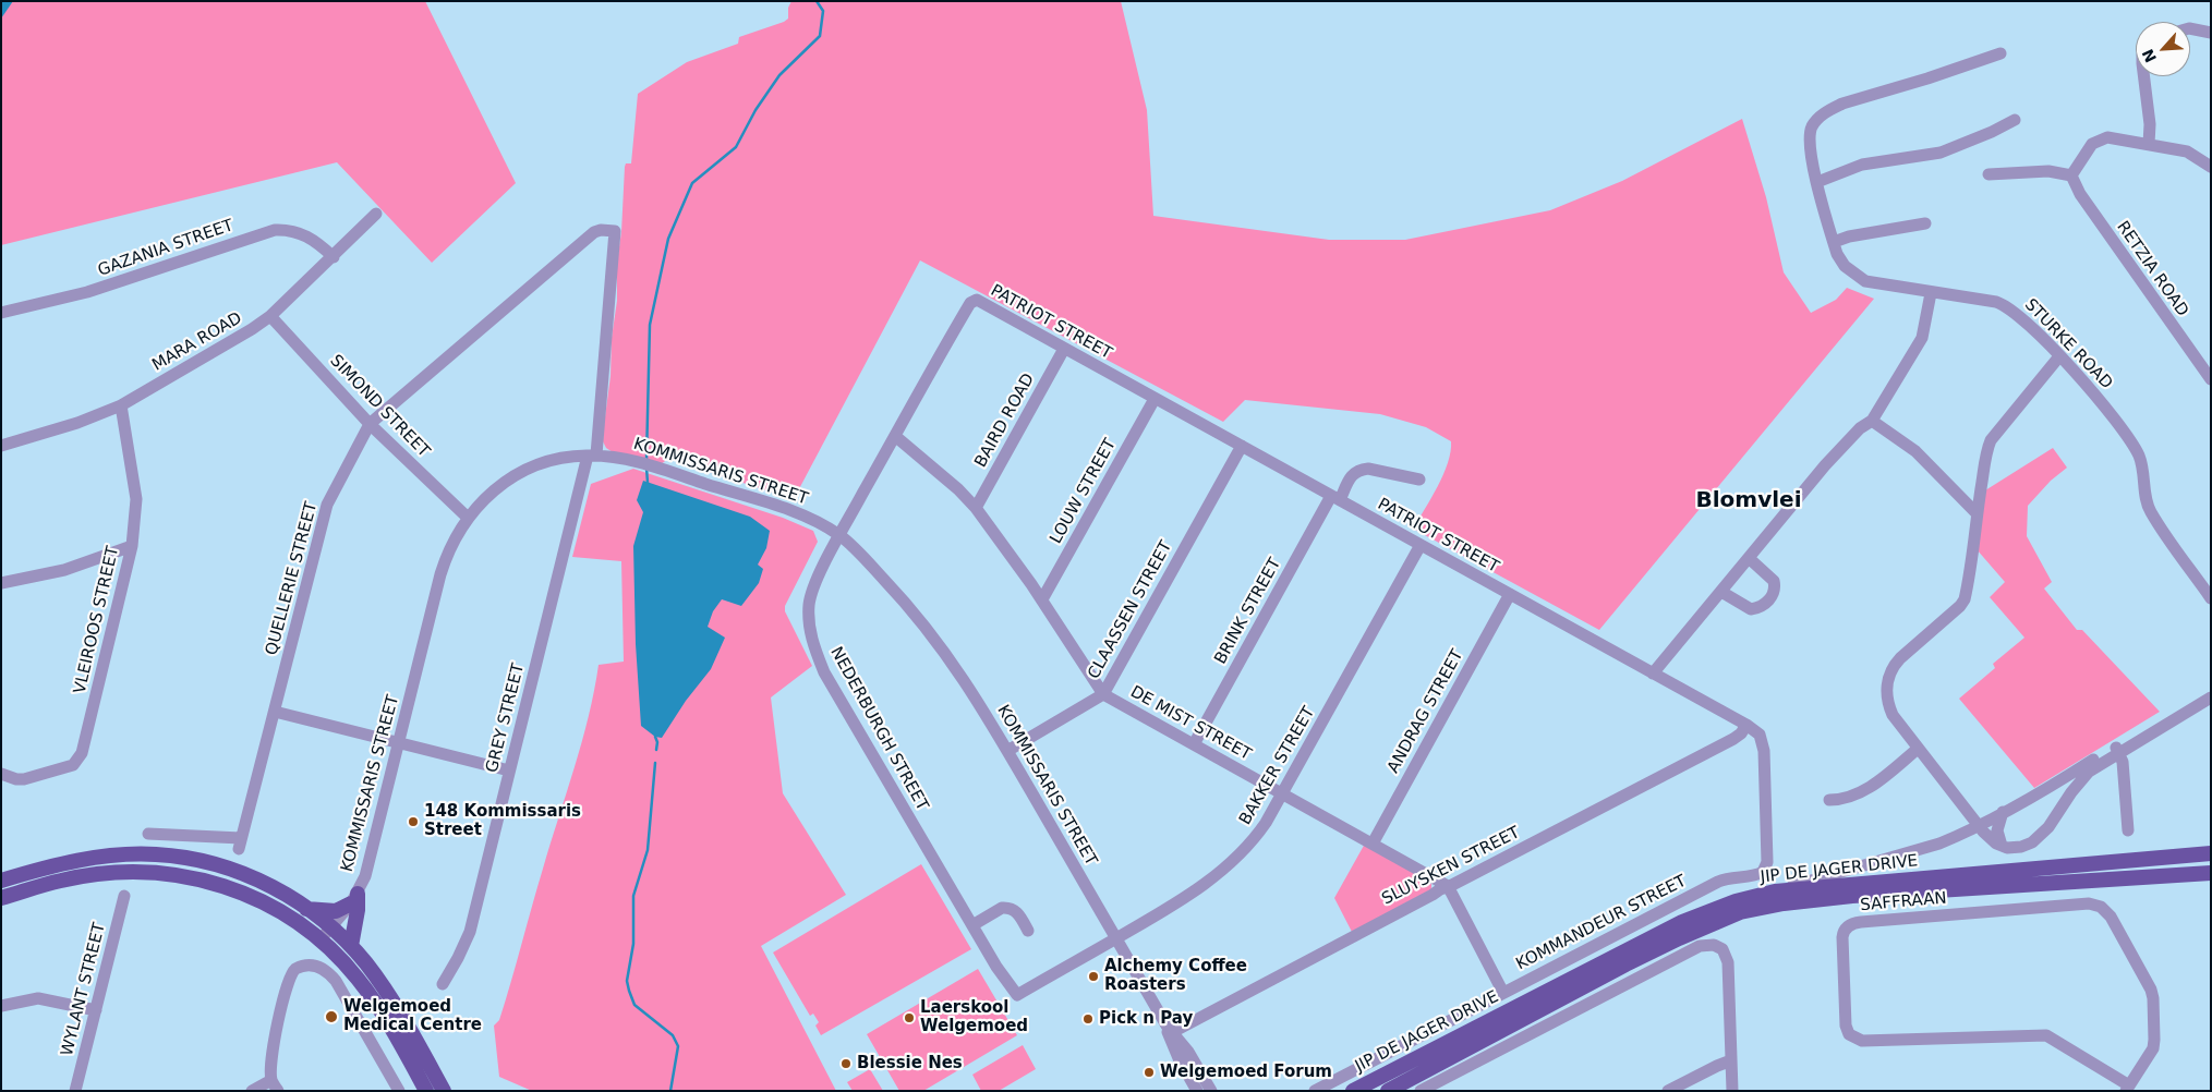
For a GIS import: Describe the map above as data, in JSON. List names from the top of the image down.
{
  "streets": {
    "main road": ["JIP DE JAGER DRIVE"],
    "street": [
      "GAZANIA STREET",
      "RETZIA ROAD",
      "PATRIOT STREET",
      "MARA ROAD",
      "STURKE ROAD",
      "SIMOND STREET",
      "BAIRD ROAD",
      "KOMMISSARIS STREET",
      "LOUW STREET",
      "QUELLERIE STREET",
      "CLAASSEN STREET",
      "BRINK STREET",
      "VLEIROOS STREET",
      "ANDRAG STREET",
      "GREY STREET",
      "DE MIST STREET",
      "NEDERBURGH STREET",
      "BAKKER STREET",
      "SLUYSKEN STREET",
      "SAFFRAAN",
      "KOMMANDEUR STREET",
      "WYLANT STREET"
    ]
  },
  "crossings": [
    ["GAZANIA STREET", "MARA ROAD"],
    ["PATRIOT STREET", "BAIRD ROAD"],
    ["PATRIOT STREET", "LOUW STREET"],
    ["PATRIOT STREET", "CLAASSEN STREET"],
    ["PATRIOT STREET", "BRINK STREET"],
    ["PATRIOT STREET", "ANDRAG STREET"],
    ["PATRIOT STREET", "NEDERBURGH STREET"],
    ["PATRIOT STREET", "BAKKER STREET"],
    ["PATRIOT STREET", "SLUYSKEN STREET"],
    ["PATRIOT STREET", "KOMMANDEUR STREET"],
    ["MARA ROAD", "SIMOND STREET"],
    ["MARA ROAD", "VLEIROOS STREET"],
    ["SIMOND STREET", "KOMMISSARIS STREET"],
    ["SIMOND STREET", "QUELLERIE STREET"],
    ["BAIRD ROAD", "DE MIST STREET"],
    ["KOMMISSARIS STREET", "CLAASSEN STREET"],
    ["KOMMISSARIS STREET", "GREY STREET"],
    ["KOMMISSARIS STREET", "NEDERBURGH STREET"],
    ["KOMMISSARIS STREET", "BAKKER STREET"],
    ["KOMMISSARIS STREET", "SLUYSKEN STREET"],
    ["LOUW STREET", "DE MIST STREET"],
    ["QUELLERIE STREET", "GREY STREET"],
    ["CLAASSEN STREET", "DE MIST STREET"],
    ["BRINK STREET", "DE MIST STREET"],
    ["ANDRAG STREET", "DE MIST STREET"],
    ["DE MIST STREET", "NEDERBURGH STREET"],
    ["DE MIST STREET", "BAKKER STREET"],
    ["DE MIST STREET", "SLUYSKEN STREET"],
    ["NEDERBURGH STREET", "BAKKER STREET"]
  ],
  "districts": ["Blomvlei"],
  "places": [
    "148 Kommissaris Street",
    "Alchemy Coffee Roasters",
    "Welgemoed Medical Centre",
    "Laerskool Welgemoed",
    "Pick n Pay",
    "Blessie Nes",
    "Welgemoed Forum"
  ],
  "north": "bottom left"
}
